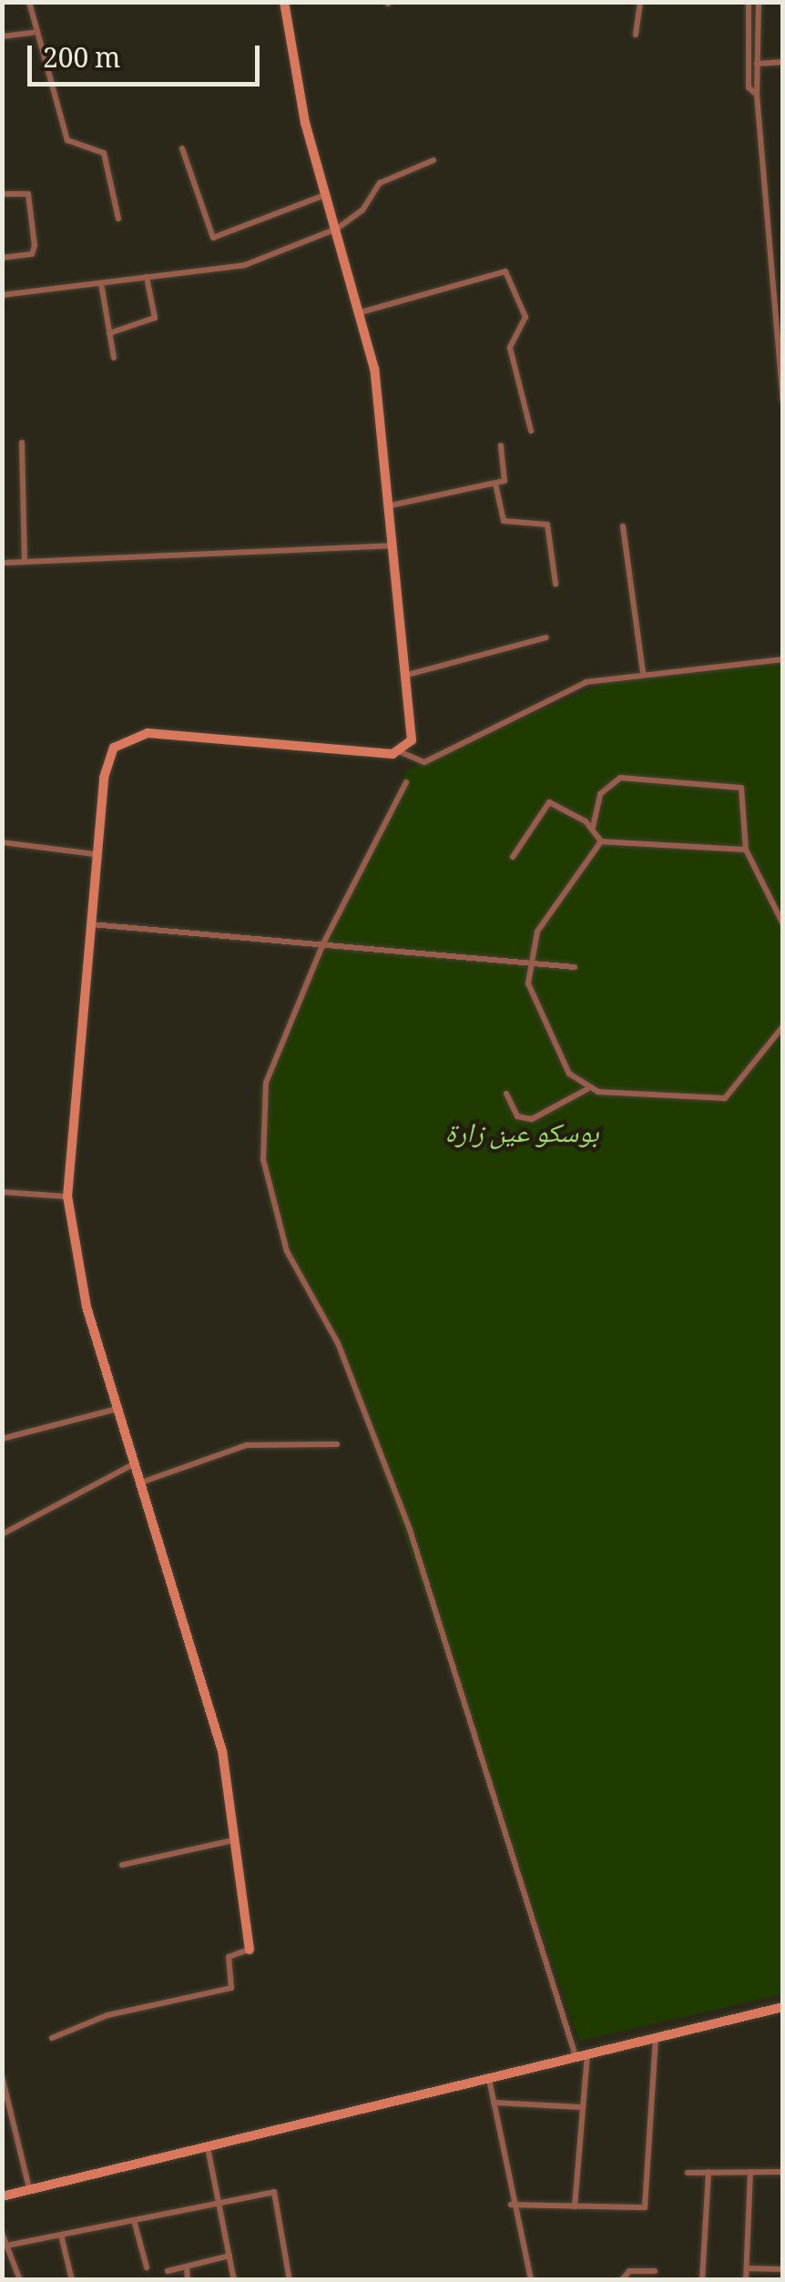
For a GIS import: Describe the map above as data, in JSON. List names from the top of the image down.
{
  "parks": ["بوسكو عين زارة"],
  "scale_bar": "200 m"
}
